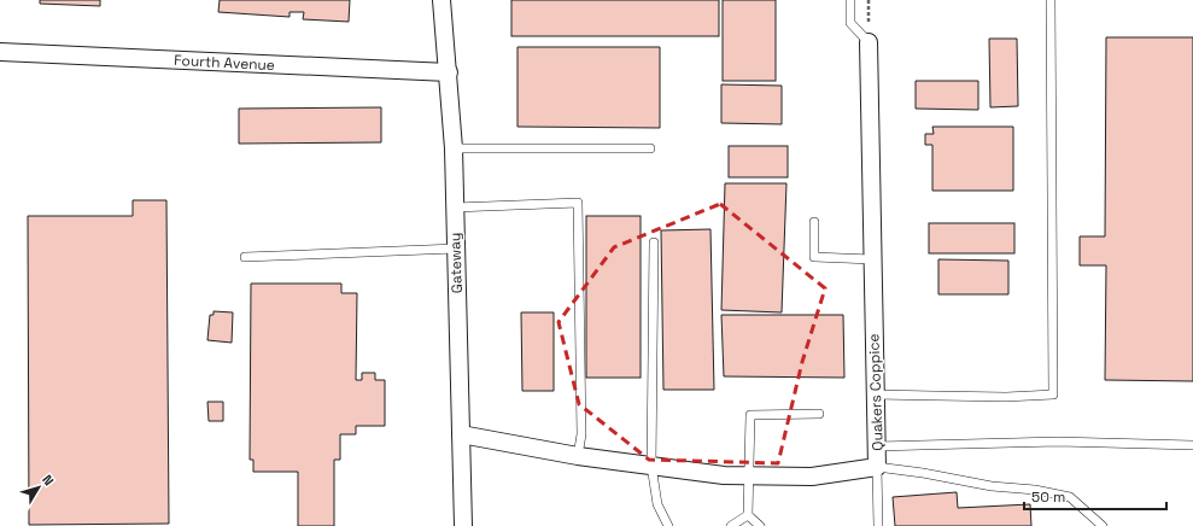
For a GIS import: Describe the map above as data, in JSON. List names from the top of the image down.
{
  "streets": {
    "street": ["Fourth Avenue", "Gateway", "Quakers Coppice"]
  },
  "crossings": [
    ["Fourth Avenue", "Gateway"],
    ["Gateway", "Quakers Coppice"]
  ],
  "scale_bar": "50 m",
  "north": "top right"
}
